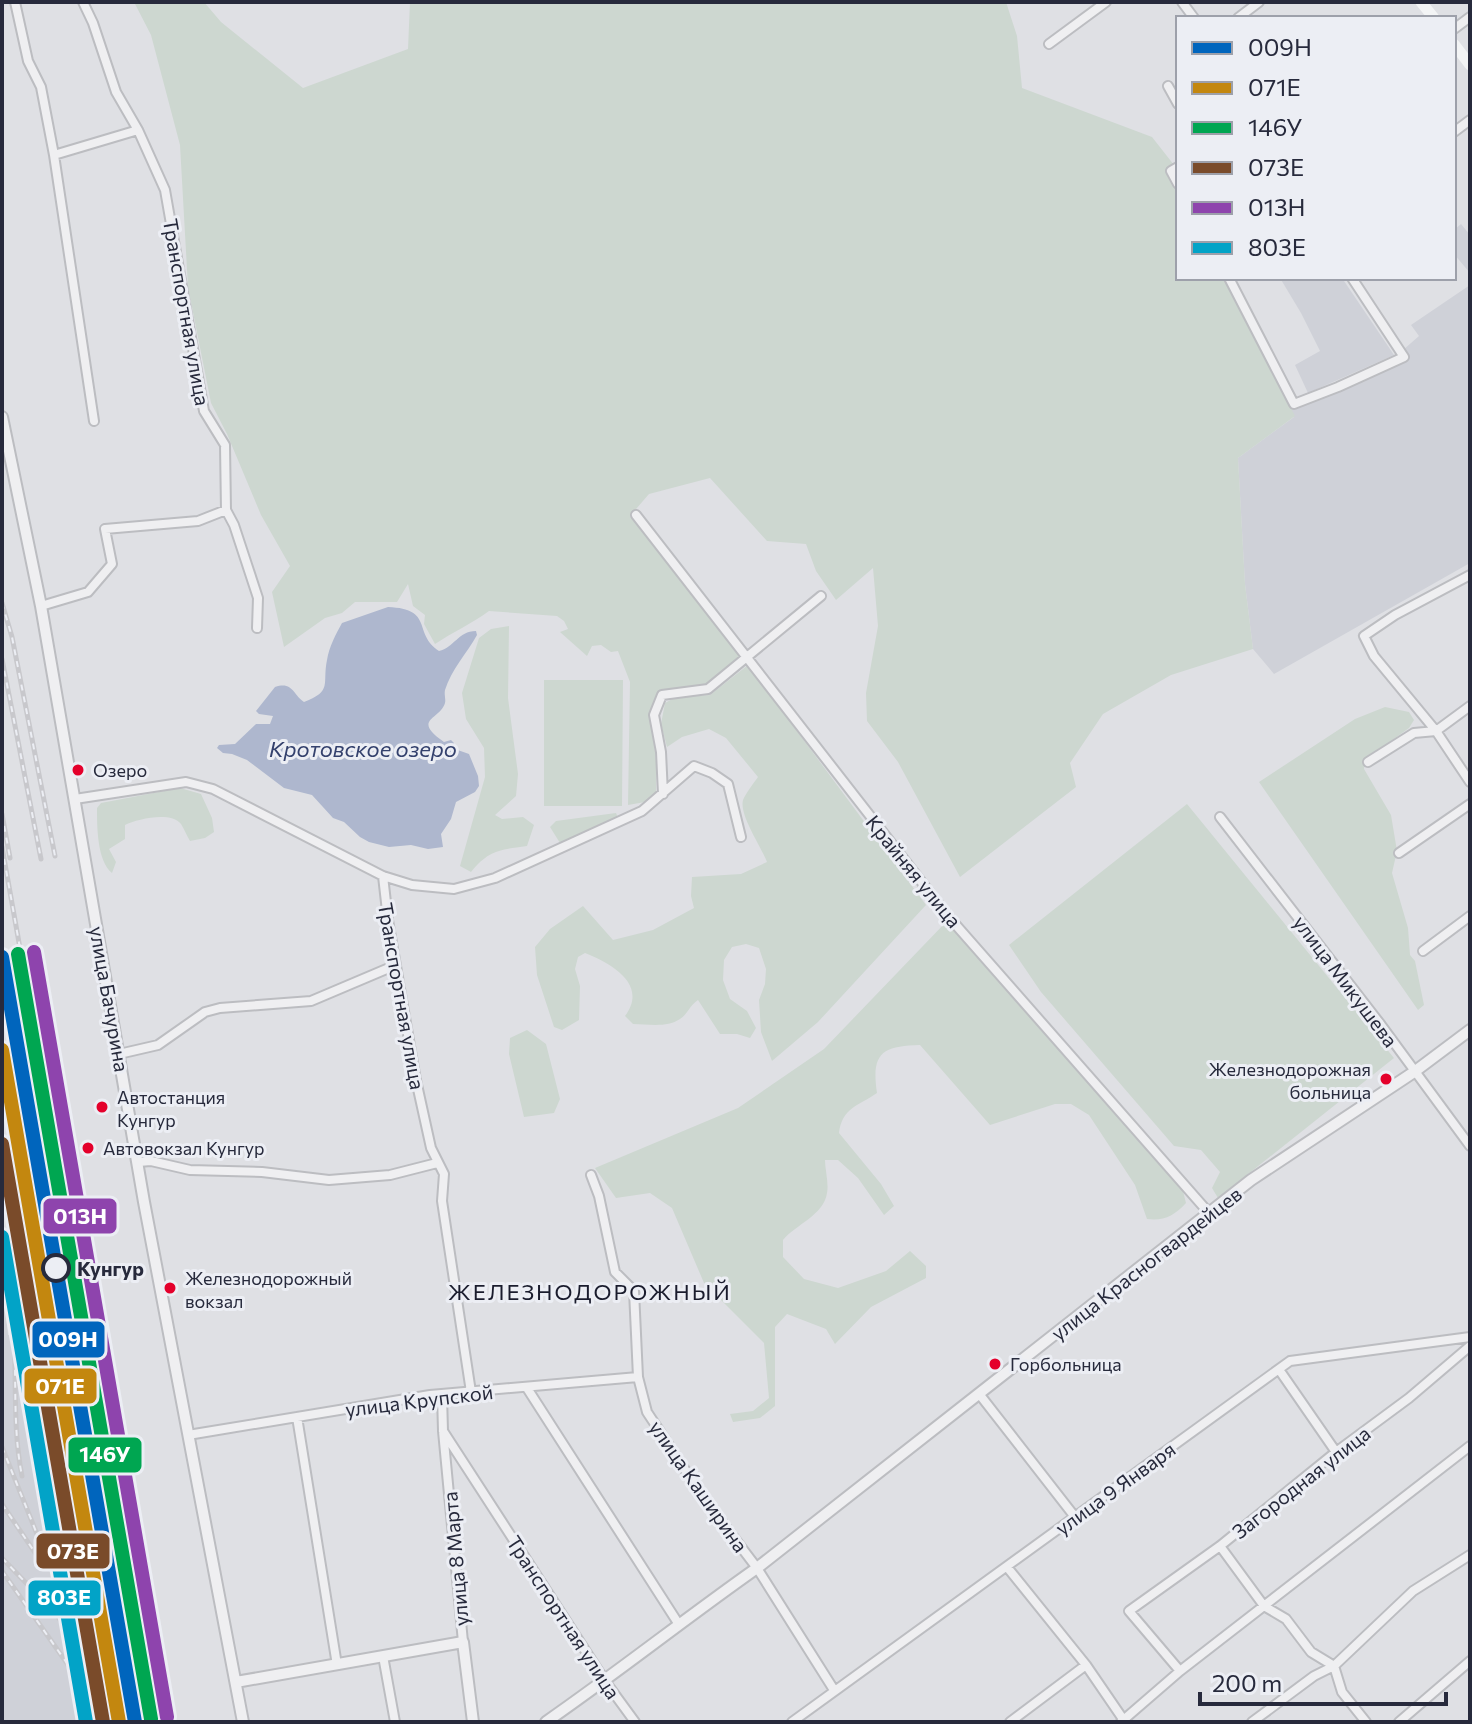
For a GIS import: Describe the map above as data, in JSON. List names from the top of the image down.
{
  "streets": {
    "street": [
      "Транспортная улица",
      "Крайняя улица",
      "улица Микушева",
      "улица Бачурина",
      "улица Красногвардейцев",
      "улица Крупской",
      "Загородная улица",
      "улица Каширина",
      "улица 9 Января",
      "улица 8 Марта"
    ]
  },
  "crossings": [
    ["Транспортная улица", "улица Бачурина"],
    ["Транспортная улица", "улица Красногвардейцев"],
    ["Транспортная улица", "улица Крупской"],
    ["Транспортная улица", "улица 8 Марта"],
    ["Крайняя улица", "улица Красногвардейцев"],
    ["улица Микушева", "улица Красногвардейцев"],
    ["улица Бачурина", "улица Крупской"],
    ["улица Красногвардейцев", "улица Каширина"],
    ["улица Крупской", "улица Каширина"],
    ["улица Крупской", "улица 8 Марта"],
    ["улица Каширина", "улица 9 Января"]
  ],
  "districts": ["ЖЕЛЕЗНОДОРОЖНЫЙ"],
  "water": ["Кротовское озеро"],
  "places": [
    "Озеро",
    "Железнодорожная больница",
    "Автостанция Кунгур",
    "Автовокзал Кунгур",
    "Кунгур",
    "Железнодорожный вокзал",
    "Горбольница"
  ],
  "lines": [
    "transit line 013Н",
    "transit line 146У",
    "transit line 009Н",
    "transit line 071Е",
    "transit line 073Е",
    "transit line 803Е"
  ],
  "legend": [
    "009Н",
    "071Е",
    "146У",
    "073Е",
    "013Н",
    "803Е"
  ],
  "scale_bar": "200 m"
}
